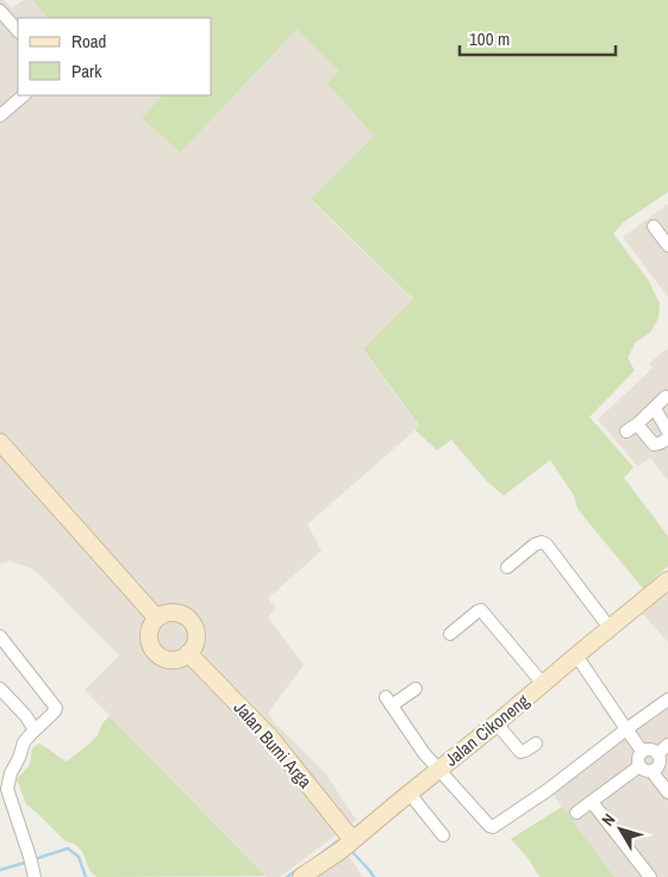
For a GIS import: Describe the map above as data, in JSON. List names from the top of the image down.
{
  "streets": {
    "street": ["Jalan Cikoneng", "Jalan Bumi Arga"]
  },
  "crossings": [
    ["Jalan Cikoneng", "Jalan Bumi Arga"]
  ],
  "legend": ["Road", "Park"],
  "scale_bar": "100 m",
  "north": "top left"
}
